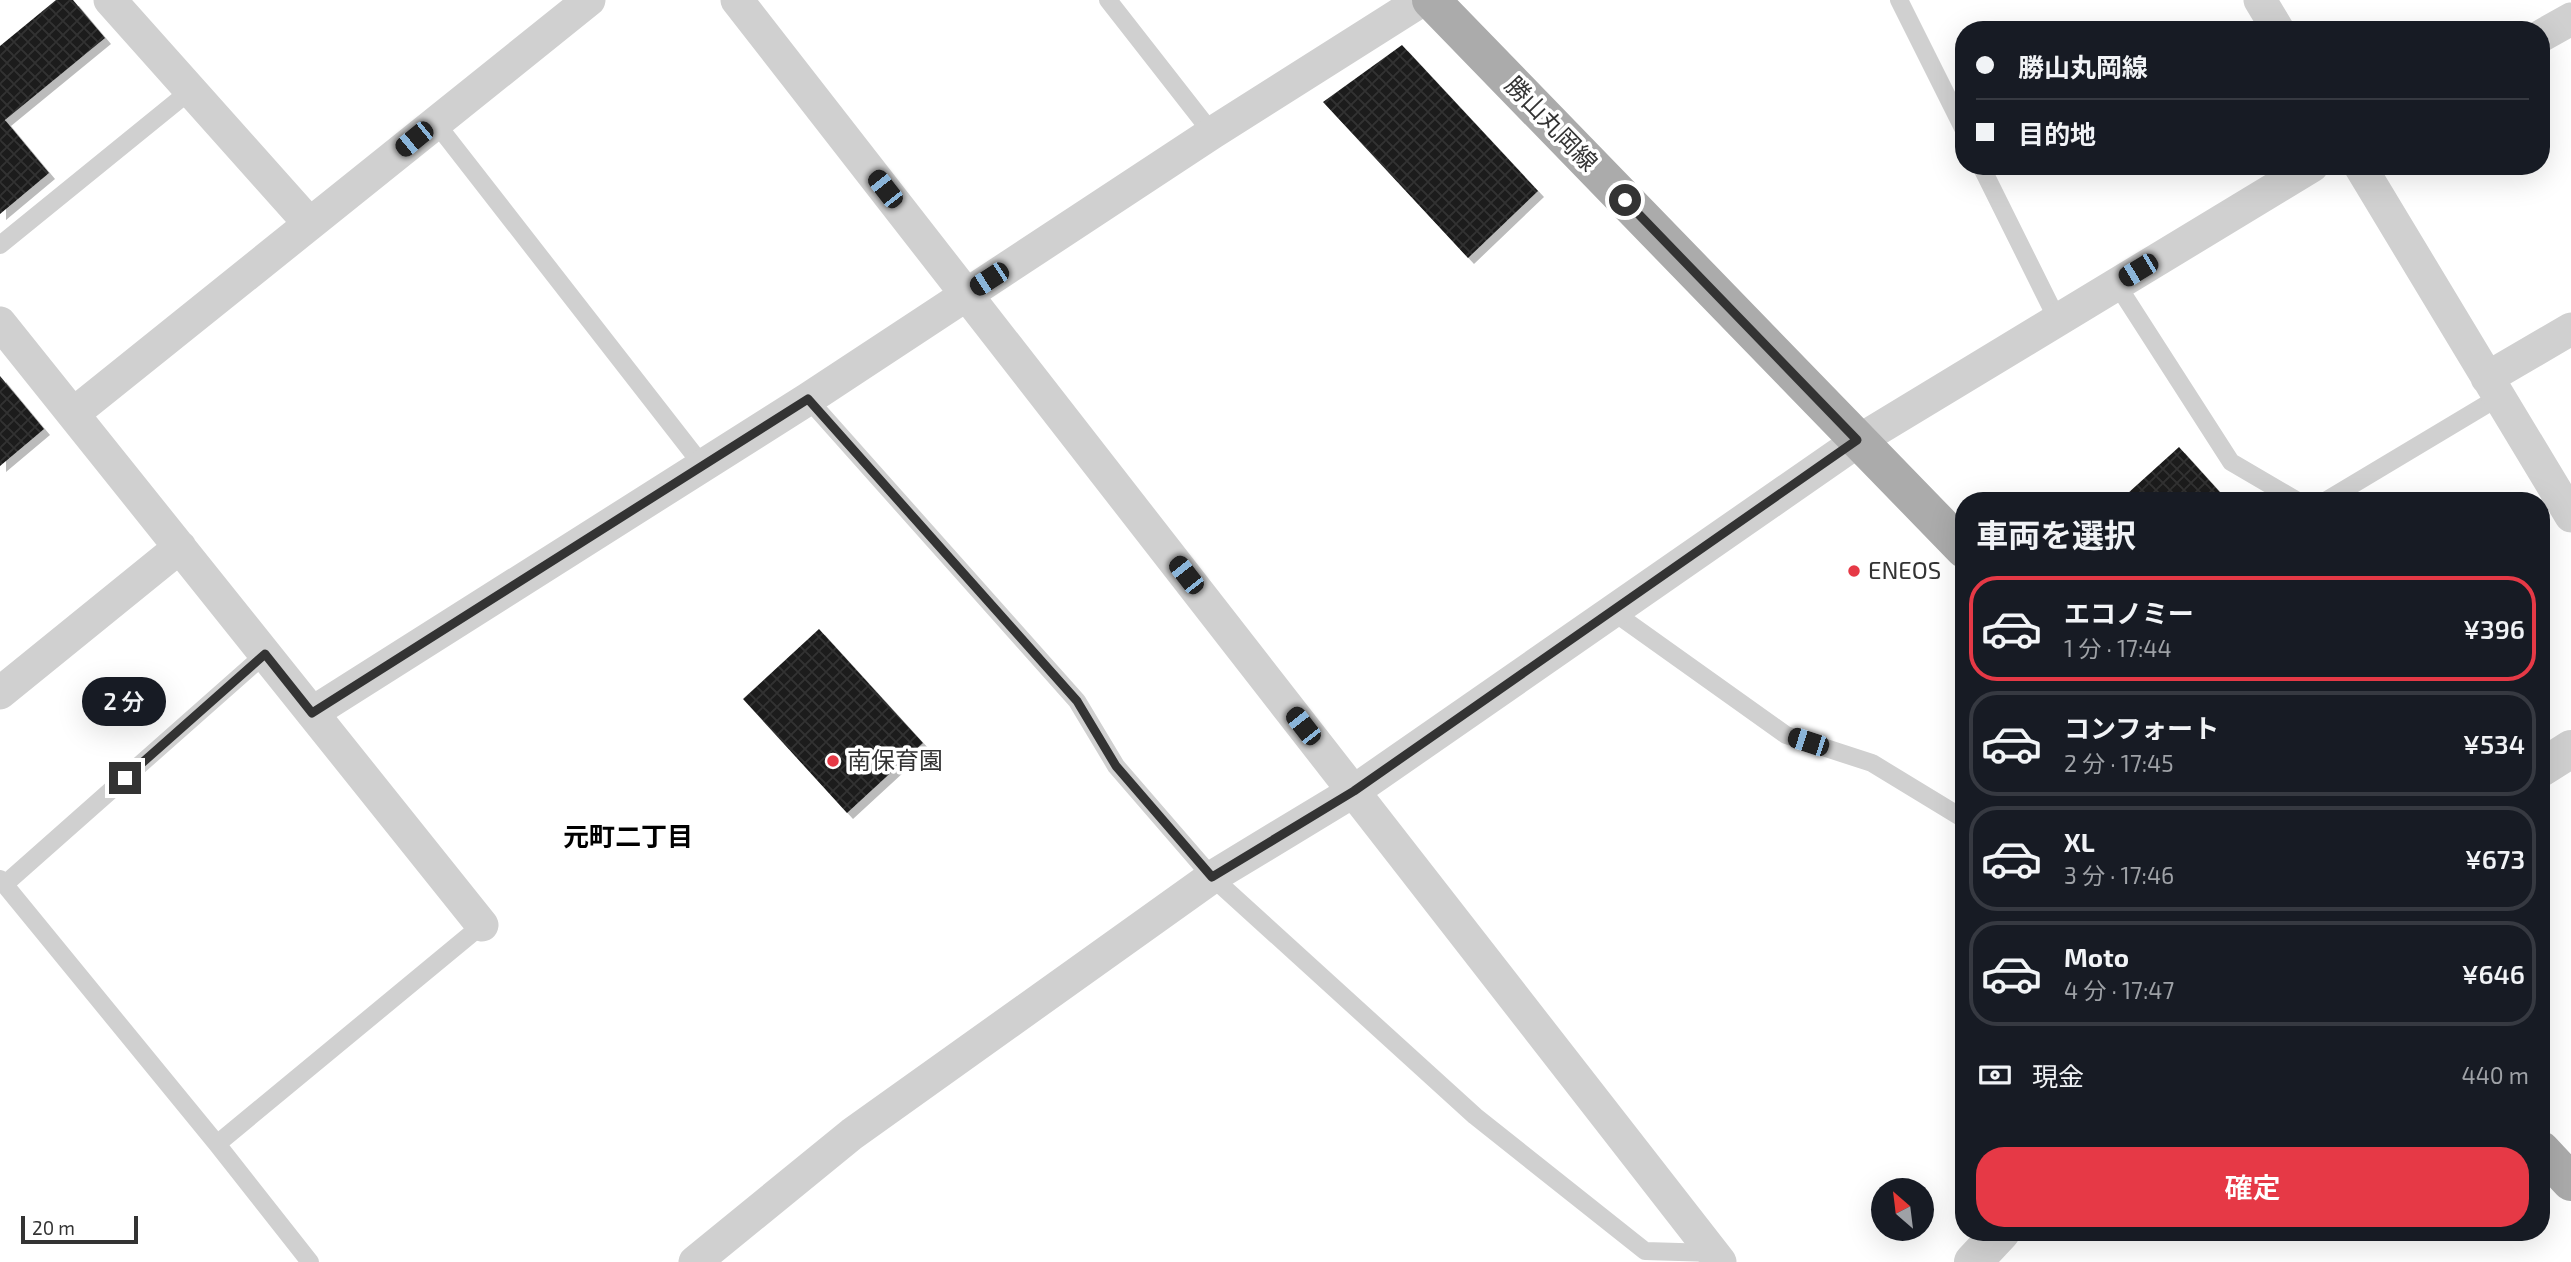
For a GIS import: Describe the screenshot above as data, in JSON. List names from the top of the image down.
{
  "streets": {
    "main road": ["勝山丸岡線"]
  },
  "districts": ["元町二丁目"],
  "places": ["ENEOS", "南保育園"],
  "scale_bar": "20 m",
  "north": "top left",
  "page": {
    "banner": ["勝山丸岡線", "目的地"],
    "heading": "車両を選択",
    "list": [
      {
        "name": "エコノミー",
        "note": "1 分 · 17:44",
        "value": "¥396"
      },
      {
        "name": "コンフォート",
        "note": "2 分 · 17:45",
        "value": "¥534"
      },
      {
        "name": "XL",
        "note": "3 分 · 17:46",
        "value": "¥673"
      },
      {
        "name": "Moto",
        "note": "4 分 · 17:47",
        "value": "¥646"
      }
    ],
    "bubble": "2 分",
    "pay": ["現金", "440 m"],
    "buttons": "確定",
    "scale": "20 m"
  }
}
